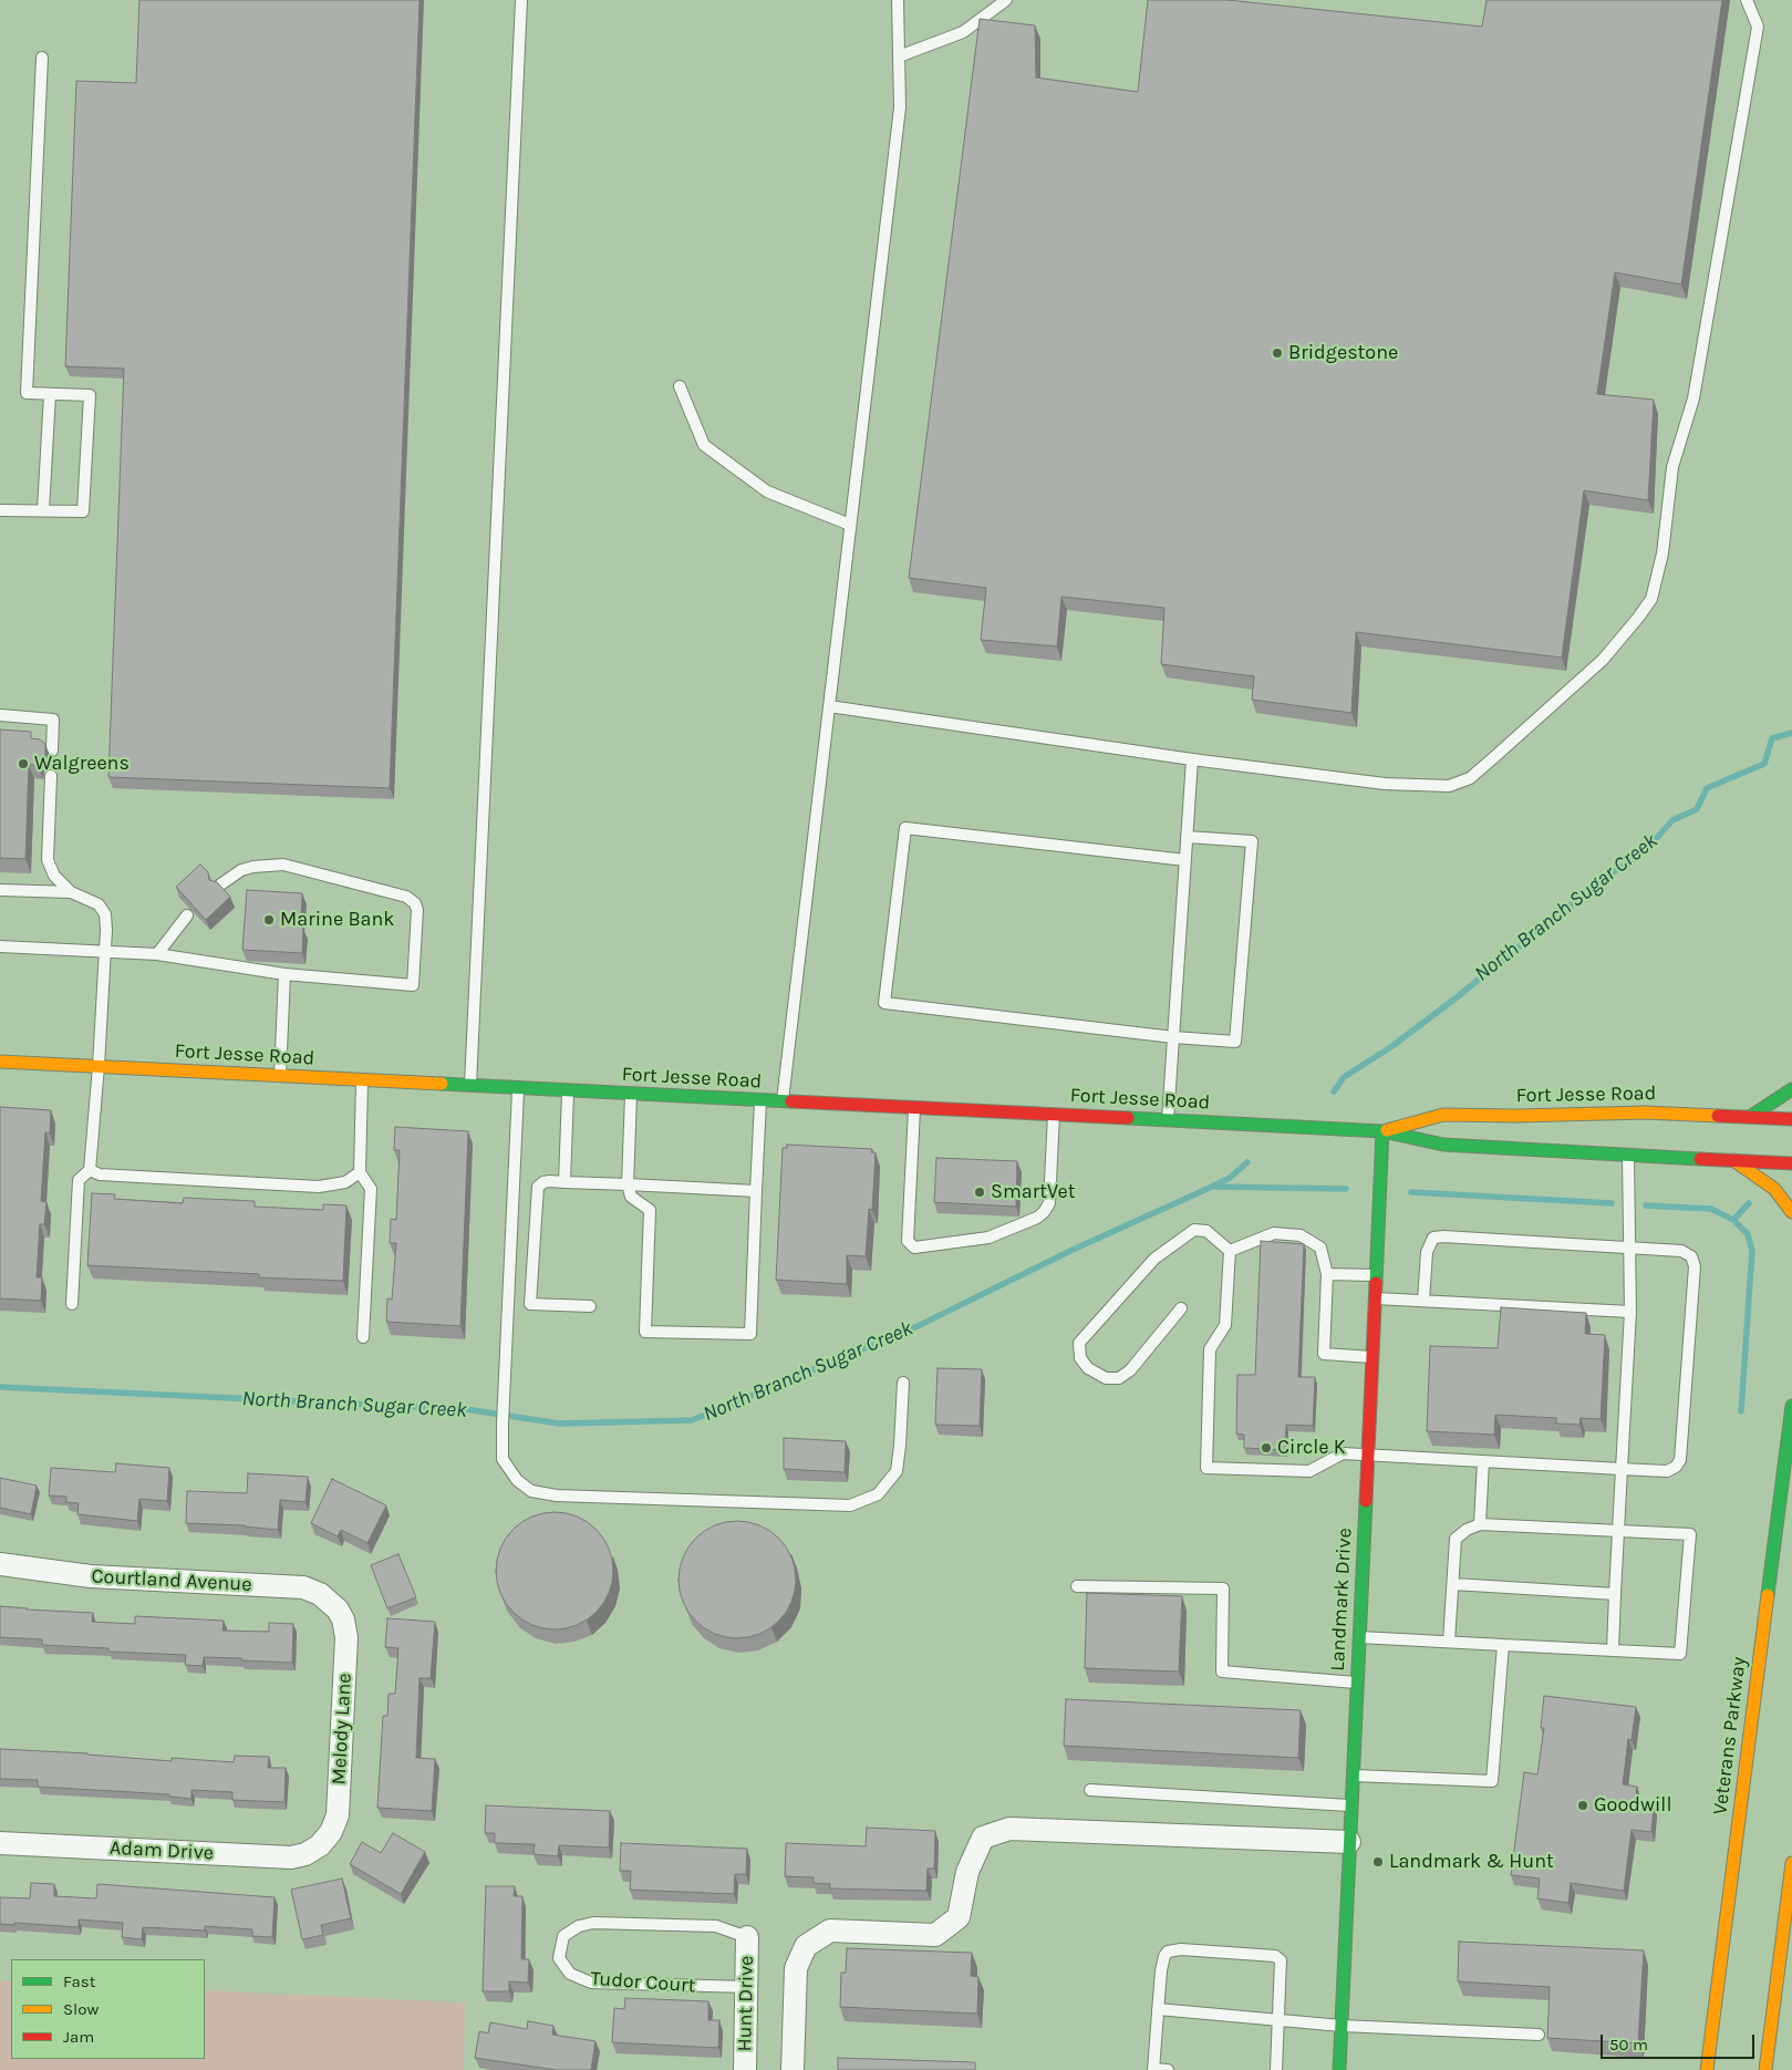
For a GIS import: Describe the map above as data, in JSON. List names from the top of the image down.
{
  "streets": {
    "main road": ["Fort Jesse Road", "Landmark Drive", "Veterans Parkway"],
    "street": [
      "Courtland Avenue",
      "Melody Lane",
      "Adam Drive",
      "Hunt Drive"
    ],
    "lane": ["Tudor Court"]
  },
  "crossings": [
    ["Fort Jesse Road", "Landmark Drive"],
    ["Courtland Avenue", "Melody Lane"],
    ["Melody Lane", "Adam Drive"],
    ["Tudor Court", "Hunt Drive"]
  ],
  "water": ["North Branch Sugar Creek"],
  "places": [
    "Bridgestone",
    "Walgreens",
    "Marine Bank",
    "SmartVet",
    "Circle K",
    "Goodwill",
    "Landmark & Hunt"
  ],
  "legend": ["Fast", "Slow", "Jam"],
  "scale_bar": "50 m"
}
